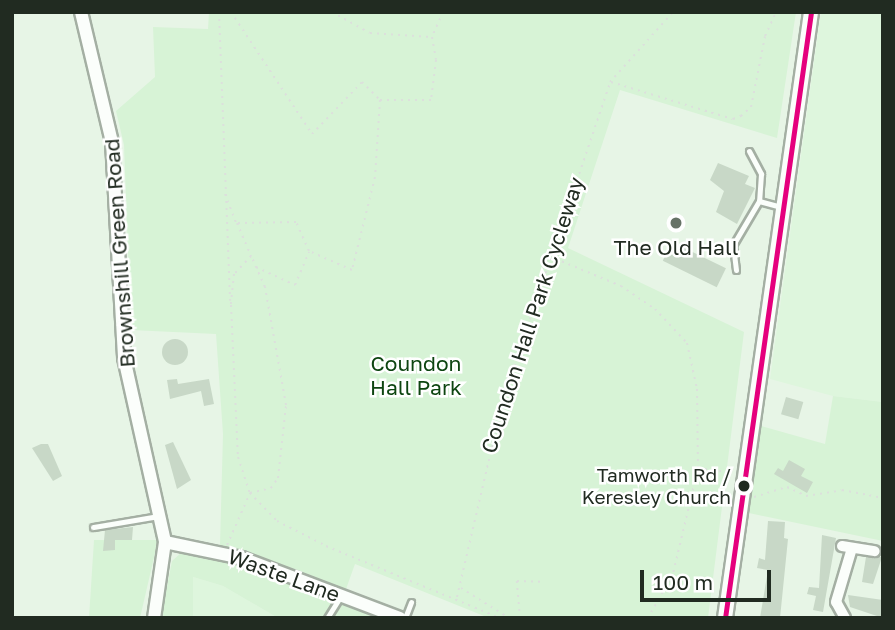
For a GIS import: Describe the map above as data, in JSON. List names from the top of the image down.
{
  "streets": {
    "street": ["Brownshill Green Road", "Waste Lane"],
    "path": ["Coundon Hall Park Cycleway"]
  },
  "crossings": [
    ["Brownshill Green Road", "Waste Lane"]
  ],
  "parks": ["Coundon Hall Park"],
  "places": ["The Old Hall", "Tamworth Rd / Keresley Church"],
  "scale_bar": "100 m"
}
